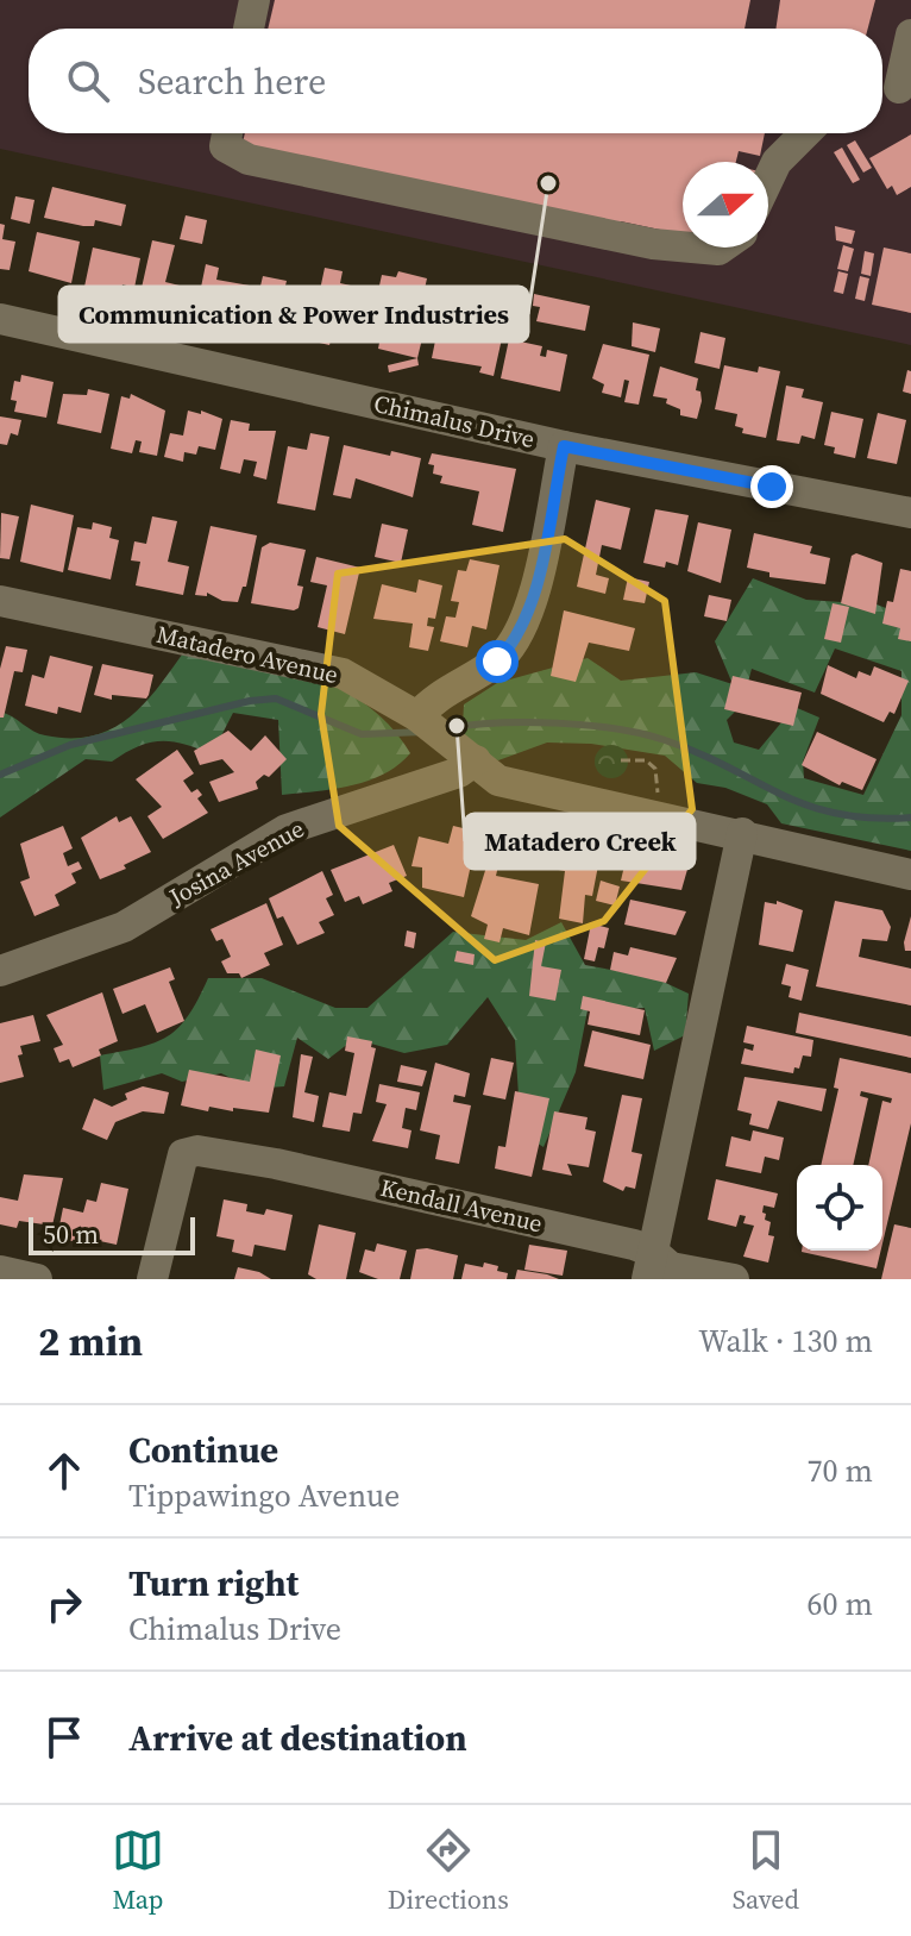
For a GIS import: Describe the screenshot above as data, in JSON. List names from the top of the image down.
{
  "streets": {
    "street": [
      "Chimalus Drive",
      "Matadero Avenue",
      "Josina Avenue",
      "Kendall Avenue"
    ]
  },
  "crossings": [
    ["Matadero Avenue", "Josina Avenue"]
  ],
  "places": ["Communication & Power Industries", "Matadero Creek"],
  "scale_bar": "50 m",
  "north": "right",
  "page": {
    "search": "Search here",
    "scale": "50 m",
    "heading": ["2 min", "Walk · 130 m"],
    "list": [
      ["Continue", "Tippawingo Avenue", "70 m"],
      ["Turn right", "Chimalus Drive", "60 m"],
      "Arrive at destination"
    ],
    "nav": ["Map", "Directions", "Saved"]
  }
}
